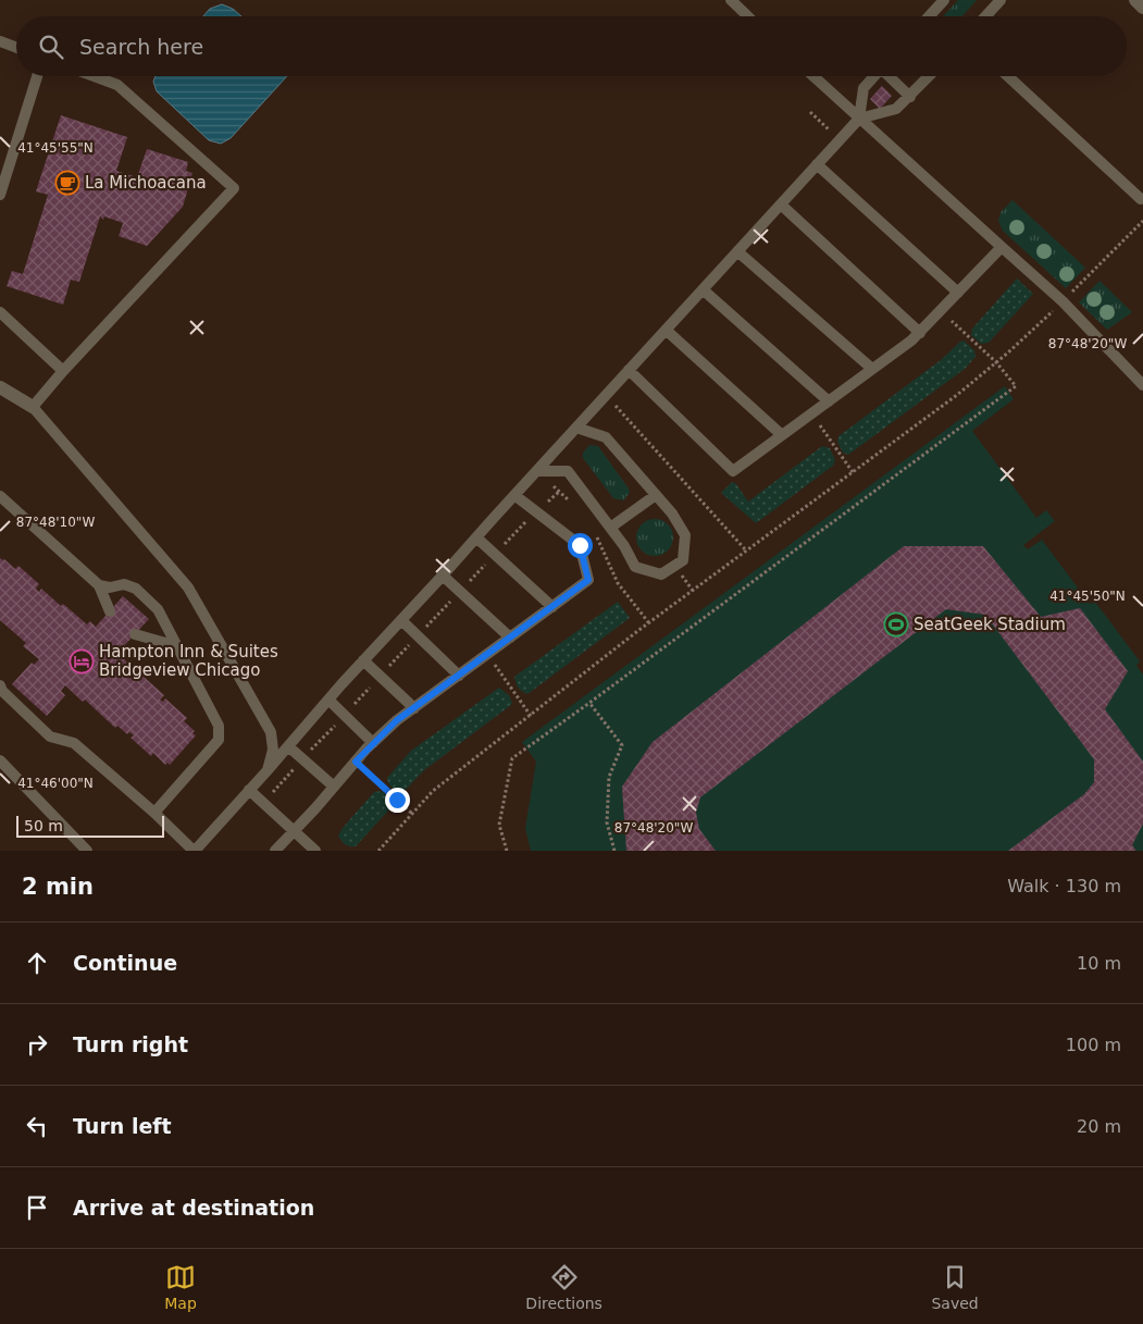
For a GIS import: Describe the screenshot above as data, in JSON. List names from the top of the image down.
{
  "places": {
    "cafe": ["La Michoacana"],
    "sports": ["SeatGeek Stadium"],
    "hotel": ["Hampton Inn & Suites Bridgeview Chicago"]
  },
  "scale_bar": "50 m",
  "page": {
    "search": "Search here",
    "scale": "50 m",
    "heading": ["2 min", "Walk · 130 m"],
    "list": [
      ["Continue", "10 m"],
      ["Turn right", "100 m"],
      ["Turn left", "20 m"],
      "Arrive at destination"
    ],
    "nav": ["Map", "Directions", "Saved"]
  },
  "coordinates": [
    "41°45'55\"N",
    "87°48'20\"W",
    "87°48'10\"W",
    "41°45'50\"N",
    "41°46'00\"N"
  ]
}
